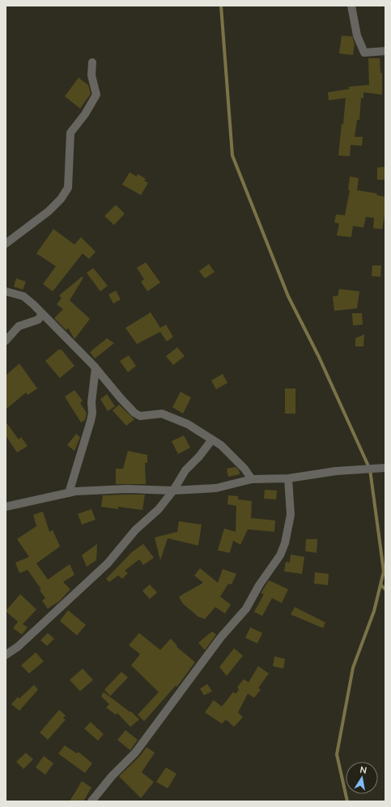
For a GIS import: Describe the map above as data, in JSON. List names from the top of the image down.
{
  "north": "top"
}
